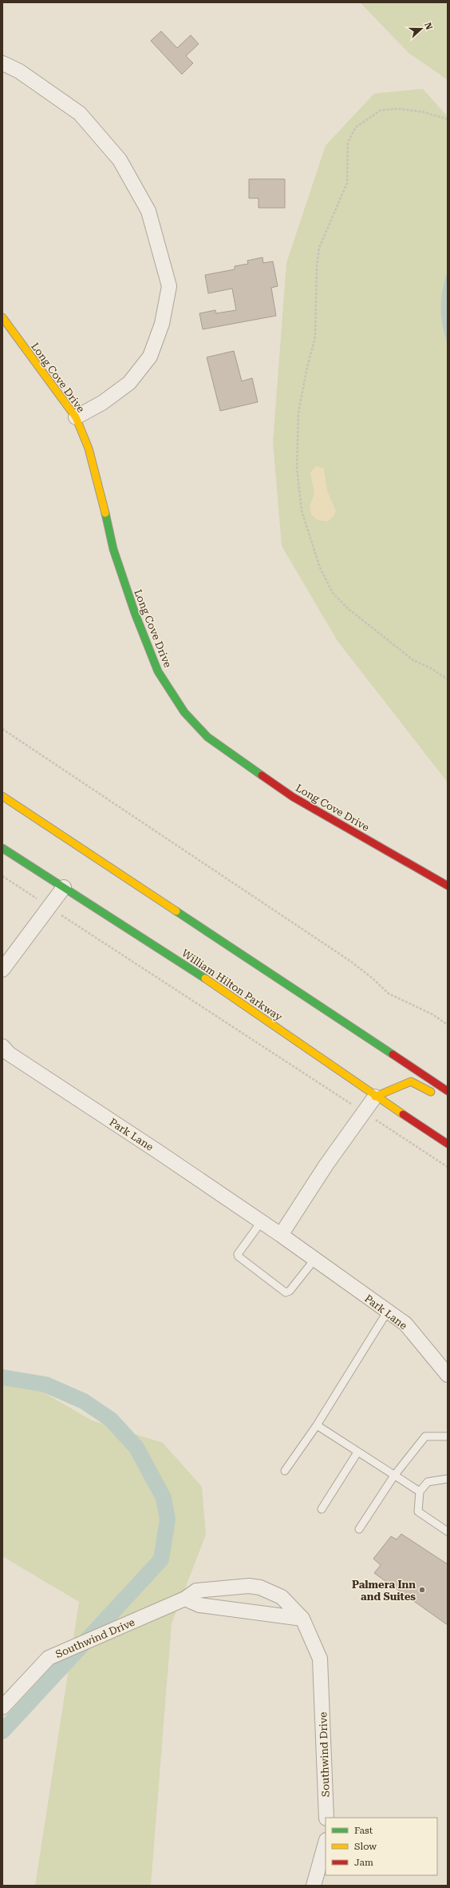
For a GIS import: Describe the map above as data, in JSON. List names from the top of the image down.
{
  "streets": {
    "main road": ["Long Cove Drive", "William Hilton Parkway"],
    "street": ["Park Lane", "Southwind Drive"]
  },
  "places": ["Palmera Inn and Suites"],
  "legend": ["Fast", "Slow", "Jam"],
  "north": "right"
}
